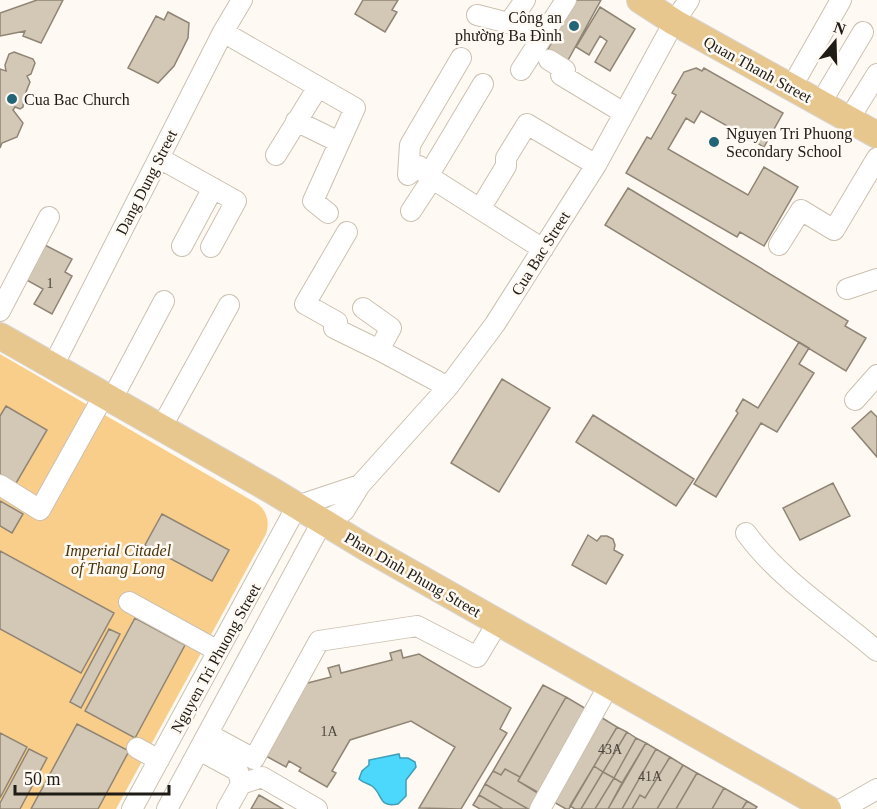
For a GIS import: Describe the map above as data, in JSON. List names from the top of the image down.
{
  "streets": {
    "main road": ["Quan Thanh Street", "Phan Dinh Phung Street"],
    "street": ["Dang Dung Street", "Cua Bac Street", "Nguyen Tri Phuong Street"]
  },
  "crossings": [
    ["Quan Thanh Street", "Cua Bac Street"],
    ["Dang Dung Street", "Phan Dinh Phung Street"],
    ["Cua Bac Street", "Phan Dinh Phung Street"],
    ["Cua Bac Street", "Nguyen Tri Phuong Street"],
    ["Phan Dinh Phung Street", "Nguyen Tri Phuong Street"]
  ],
  "parks": ["Imperial Citadel of Thang Long"],
  "places": ["Công an phường Ba Đình", "Cua Bac Church", "Nguyen Tri Phuong Secondary School"],
  "house_numbers": [
    "1",
    "1A",
    "43A",
    "41A"
  ],
  "scale_bar": "50 m",
  "north": "top"
}
